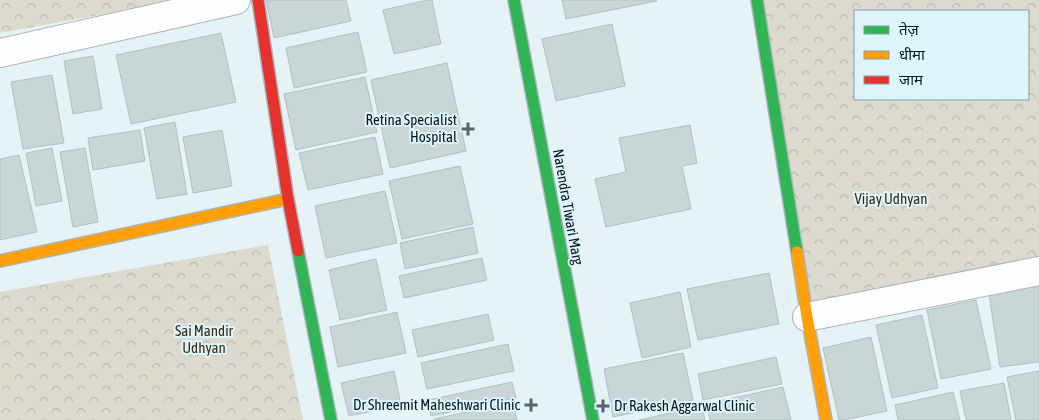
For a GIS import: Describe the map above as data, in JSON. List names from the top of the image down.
{
  "streets": {
    "street": ["Narendra Tiwari Marg"]
  },
  "parks": ["Vijay Udhyan", "Sai Mandir Udhyan"],
  "places": {
    "health": ["Retina Specialist Hospital", "Dr Shreemit Maheshwari Clinic", "Dr Rakesh Aggarwal Clinic"]
  },
  "legend": ["तेज़", "धीमा", "जाम"]
}
